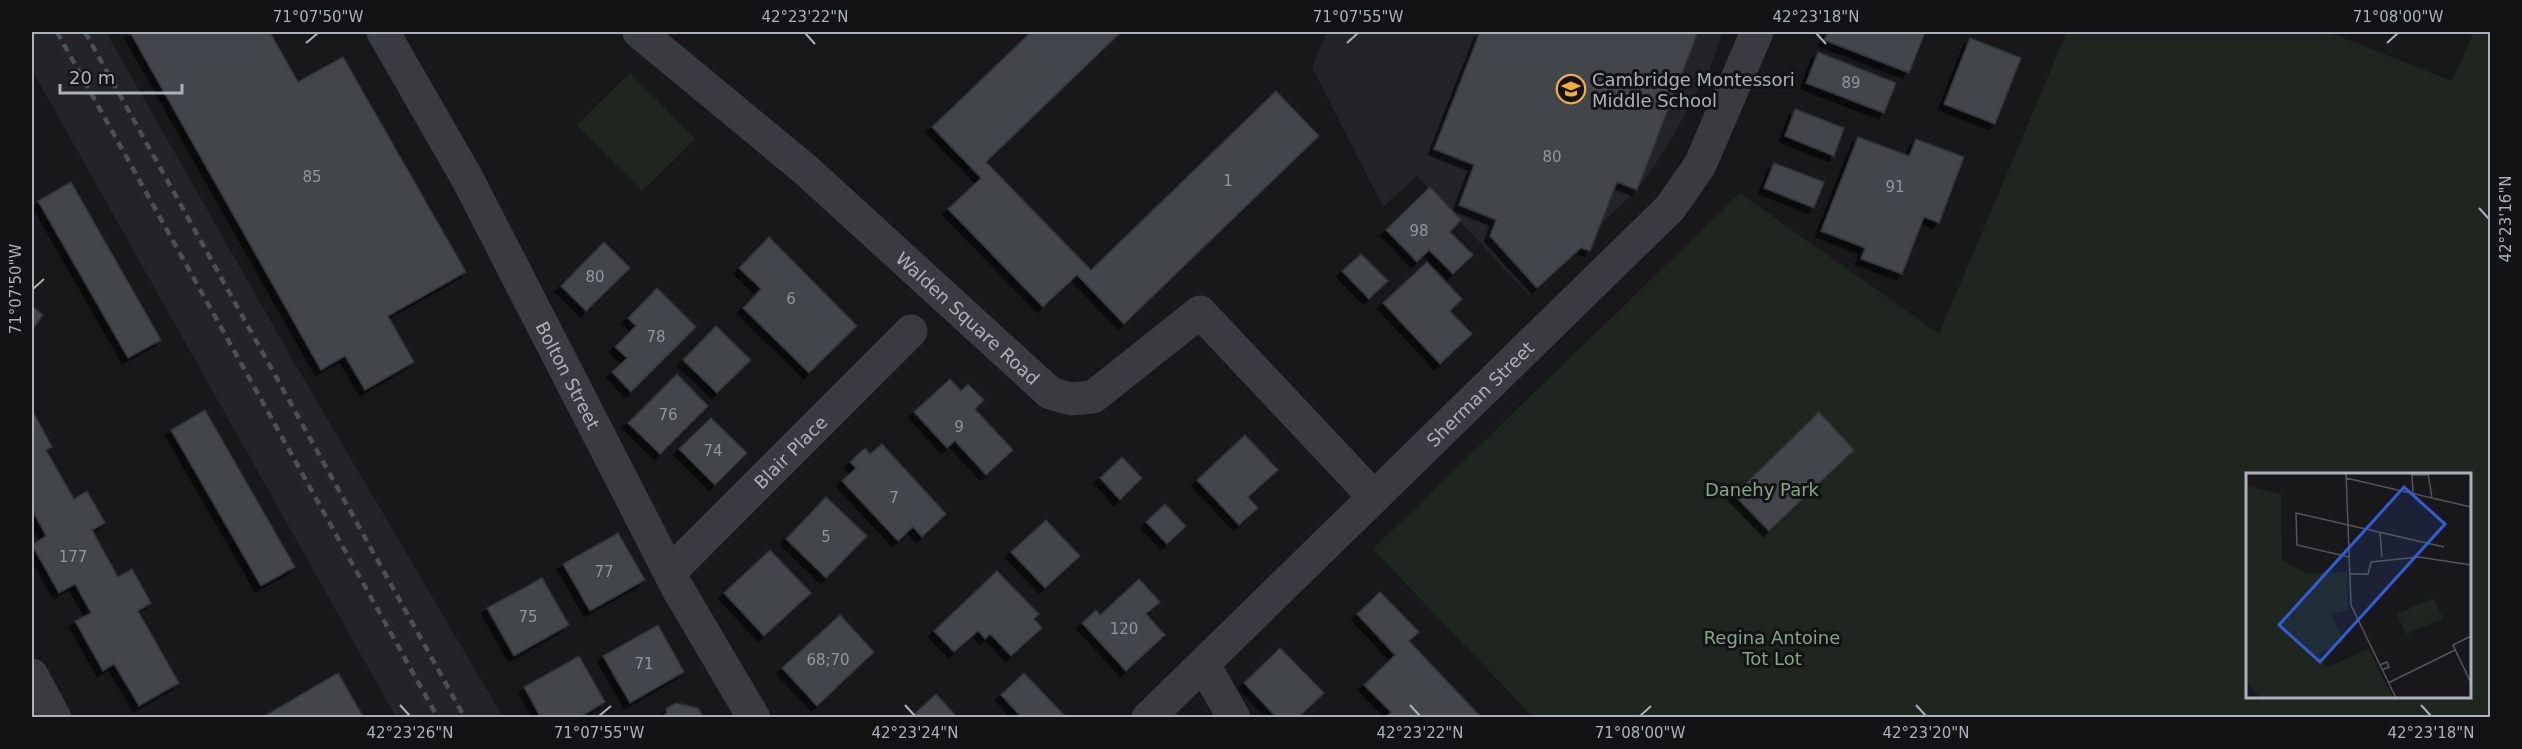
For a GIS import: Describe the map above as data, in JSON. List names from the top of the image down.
{
  "streets": {
    "street": [
      "Walden Square Road",
      "Bolton Street",
      "Sherman Street",
      "Blair Place"
    ]
  },
  "crossings": [
    ["Walden Square Road", "Sherman Street"],
    ["Bolton Street", "Blair Place"]
  ],
  "parks": ["Danehy Park", "Regina Antoine Tot Lot"],
  "places": {
    "school or university": ["Cambridge Montessori Middle School"]
  },
  "house_numbers": [
    "89",
    "80",
    "85",
    "1",
    "91",
    "98",
    "80",
    "6",
    "78",
    "76",
    "9",
    "74",
    "7",
    "5",
    "177",
    "77",
    "75",
    "120",
    "68;70",
    "71"
  ],
  "scale_bar": "20 m",
  "coordinates": [
    "71°07'50\"W",
    "42°23'22\"N",
    "71°07'55\"W",
    "42°23'18\"N",
    "71°08'00\"W",
    "42°23'16\"N",
    "42°23'26\"N",
    "42°23'24\"N",
    "42°23'20\"N"
  ]
}
